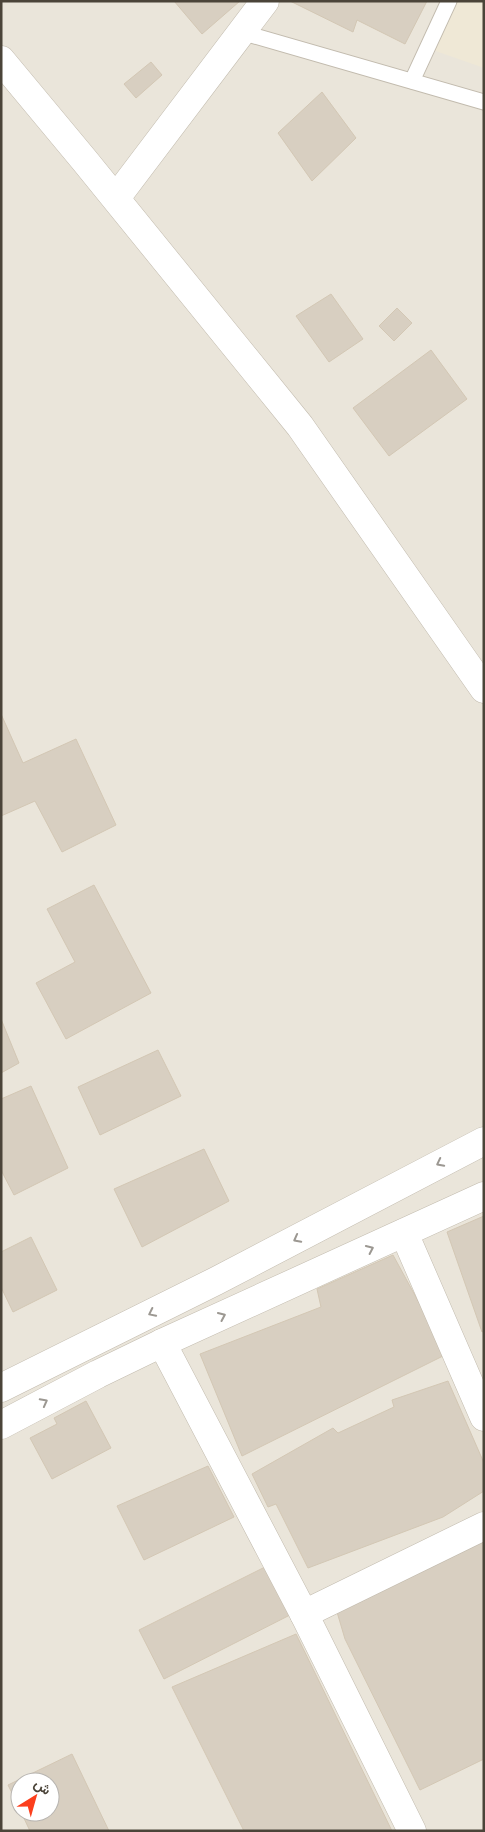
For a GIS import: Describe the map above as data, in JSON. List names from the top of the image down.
{
  "north": "top right"
}
